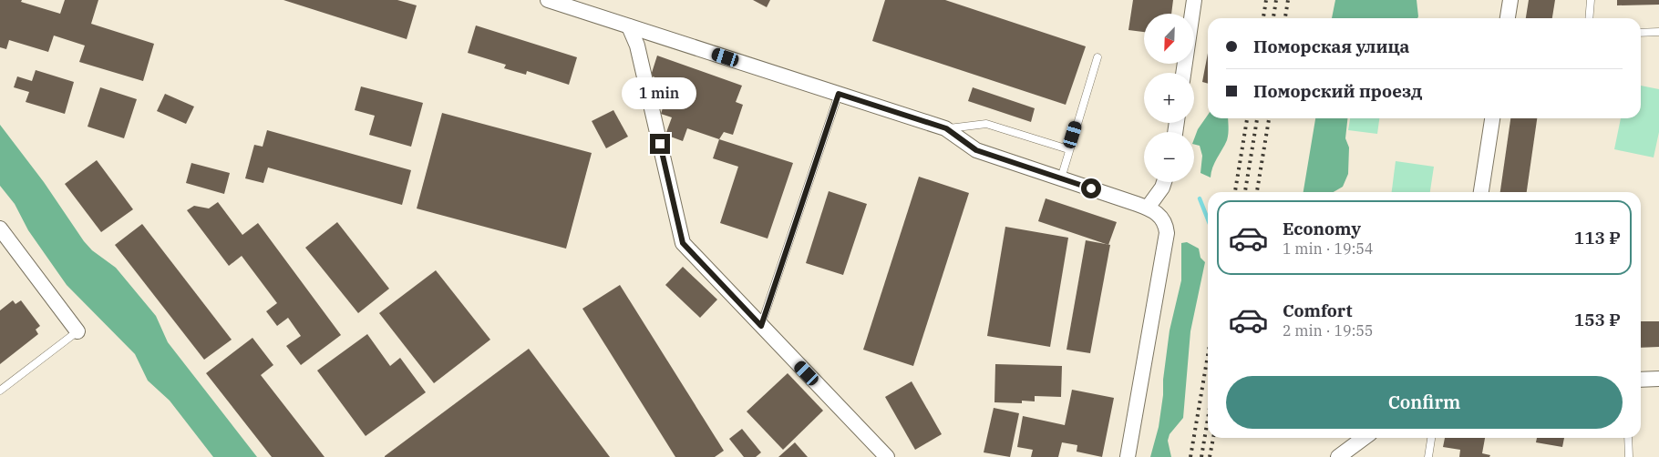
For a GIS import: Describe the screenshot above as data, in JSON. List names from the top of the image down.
{
  "north": "bottom left",
  "page": {
    "map_buttons": ["+", "−"],
    "banner": ["Поморская улица", "Поморский проезд"],
    "bubble": "1 min",
    "list": [
      {
        "name": "Economy",
        "note": "1 min · 19:54",
        "value": "113 ₽"
      },
      {
        "name": "Comfort",
        "note": "2 min · 19:55",
        "value": "153 ₽"
      }
    ],
    "buttons": "Confirm"
  }
}
